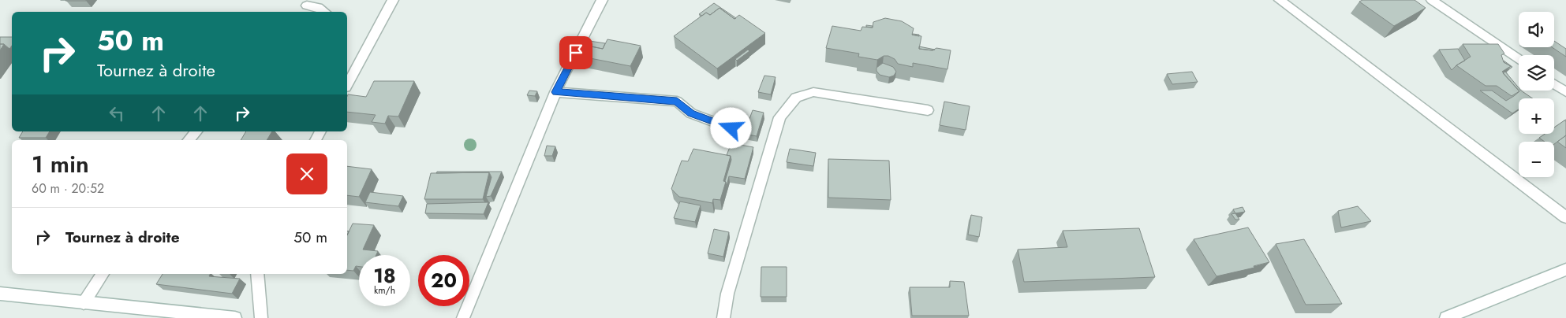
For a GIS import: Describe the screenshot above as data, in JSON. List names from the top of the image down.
{
  "page": {
    "map_buttons": ["+", "−"],
    "turn": ["50 m", "Tournez à droite"],
    "heading": ["1 min", "60 m · 20:52"],
    "list": [
      {
        "name": "Tournez à droite",
        "value": "50 m"
      }
    ],
    "speed": "18 km/h",
    "limit": "20"
  }
}
